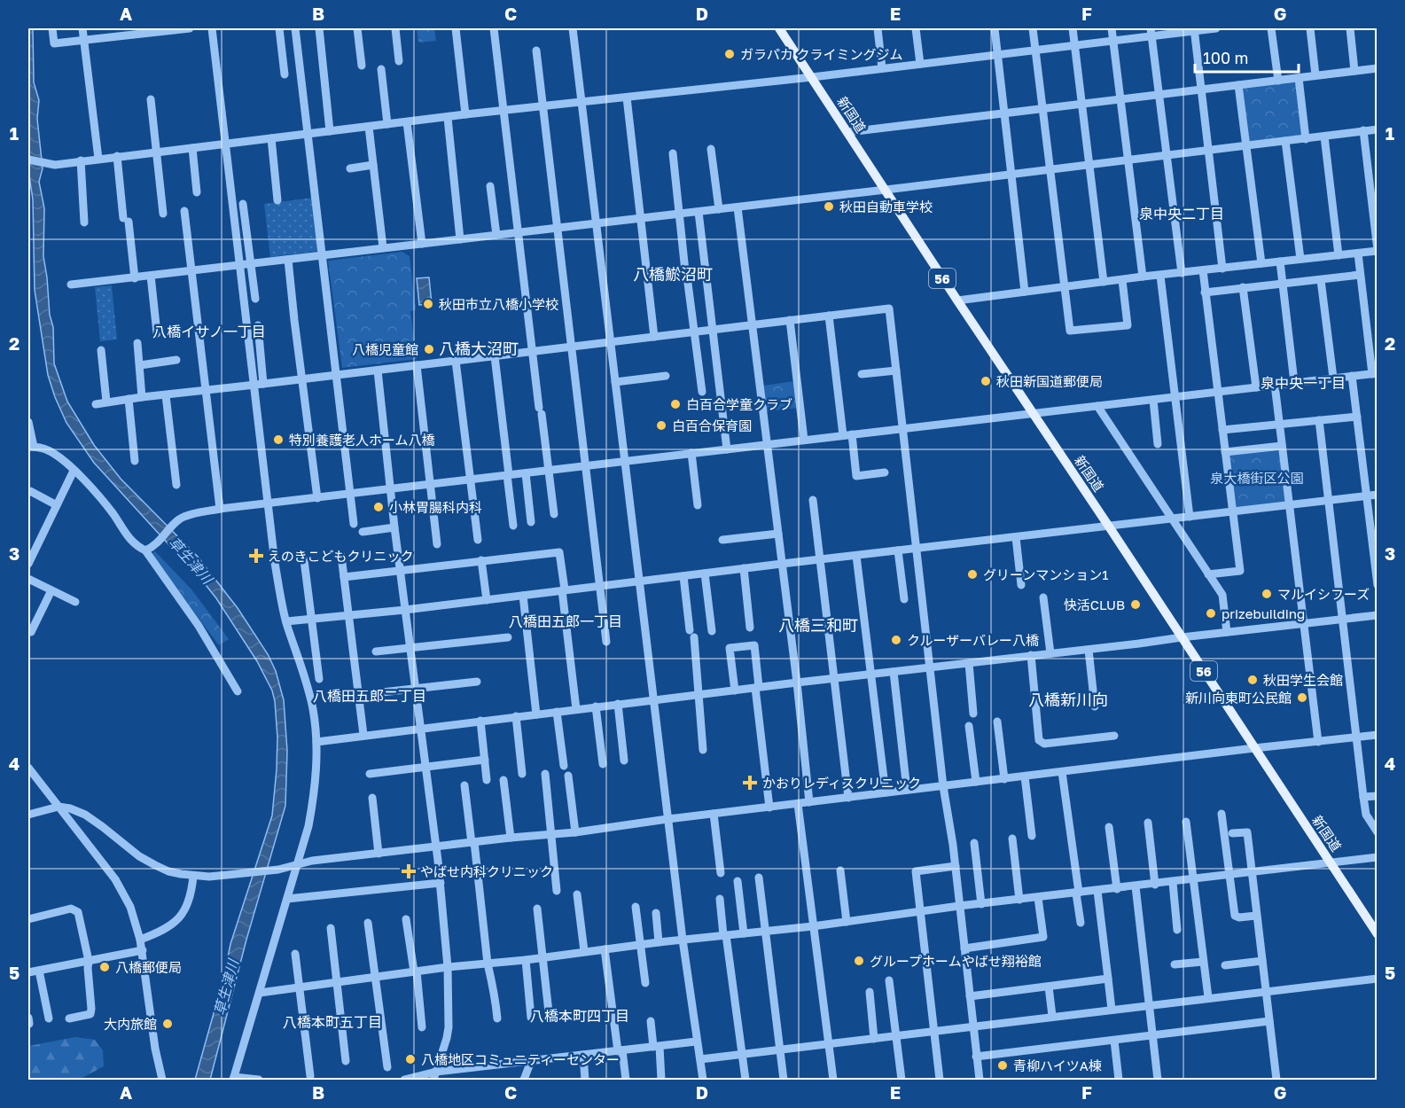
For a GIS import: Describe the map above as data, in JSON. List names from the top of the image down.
{
  "streets": {
    "main road": ["新国道", "56"]
  },
  "districts": [
    "泉中央二丁目",
    "八橋鯲沼町",
    "八橋イサノ一丁目",
    "八橋大沼町",
    "泉中央一丁目",
    "八橋田五郎一丁目",
    "八橋三和町",
    "八橋田五郎二丁目",
    "八橋新川向",
    "八橋本町四丁目",
    "八橋本町五丁目"
  ],
  "water": ["草生津川"],
  "parks": ["泉大橋街区公園"],
  "places": {
    "other": [
      "ガラパカ クライミングジム",
      "秋田自動車学校",
      "秋田市立八橋小学校",
      "八橋児童館",
      "秋田新国道郵便局",
      "白百合学童クラブ",
      "白百合保育園",
      "特別養護老人ホーム八橋",
      "小林胃腸科内科",
      "グリーンマンション1",
      "マルイシフーズ",
      "快活CLUB",
      "prizebuilding",
      "クルーザーバレー八橋",
      "秋田学生会館",
      "新川向東町公民館",
      "グループホームやばせ翔裕館",
      "八橋郵便局",
      "大内旅館",
      "八橋地区コミュニティーセンター",
      "青柳ハイツA棟"
    ],
    "health": ["えのきこどもクリニック", "かおりレディスクリニック", "やばせ内科クリニック"]
  },
  "scale_bar": "100 m",
  "grid": {
    "columns": [
      "A",
      "B",
      "C",
      "D",
      "E",
      "F",
      "G"
    ],
    "rows": [
      "1",
      "2",
      "3",
      "4",
      "5"
    ]
  }
}
